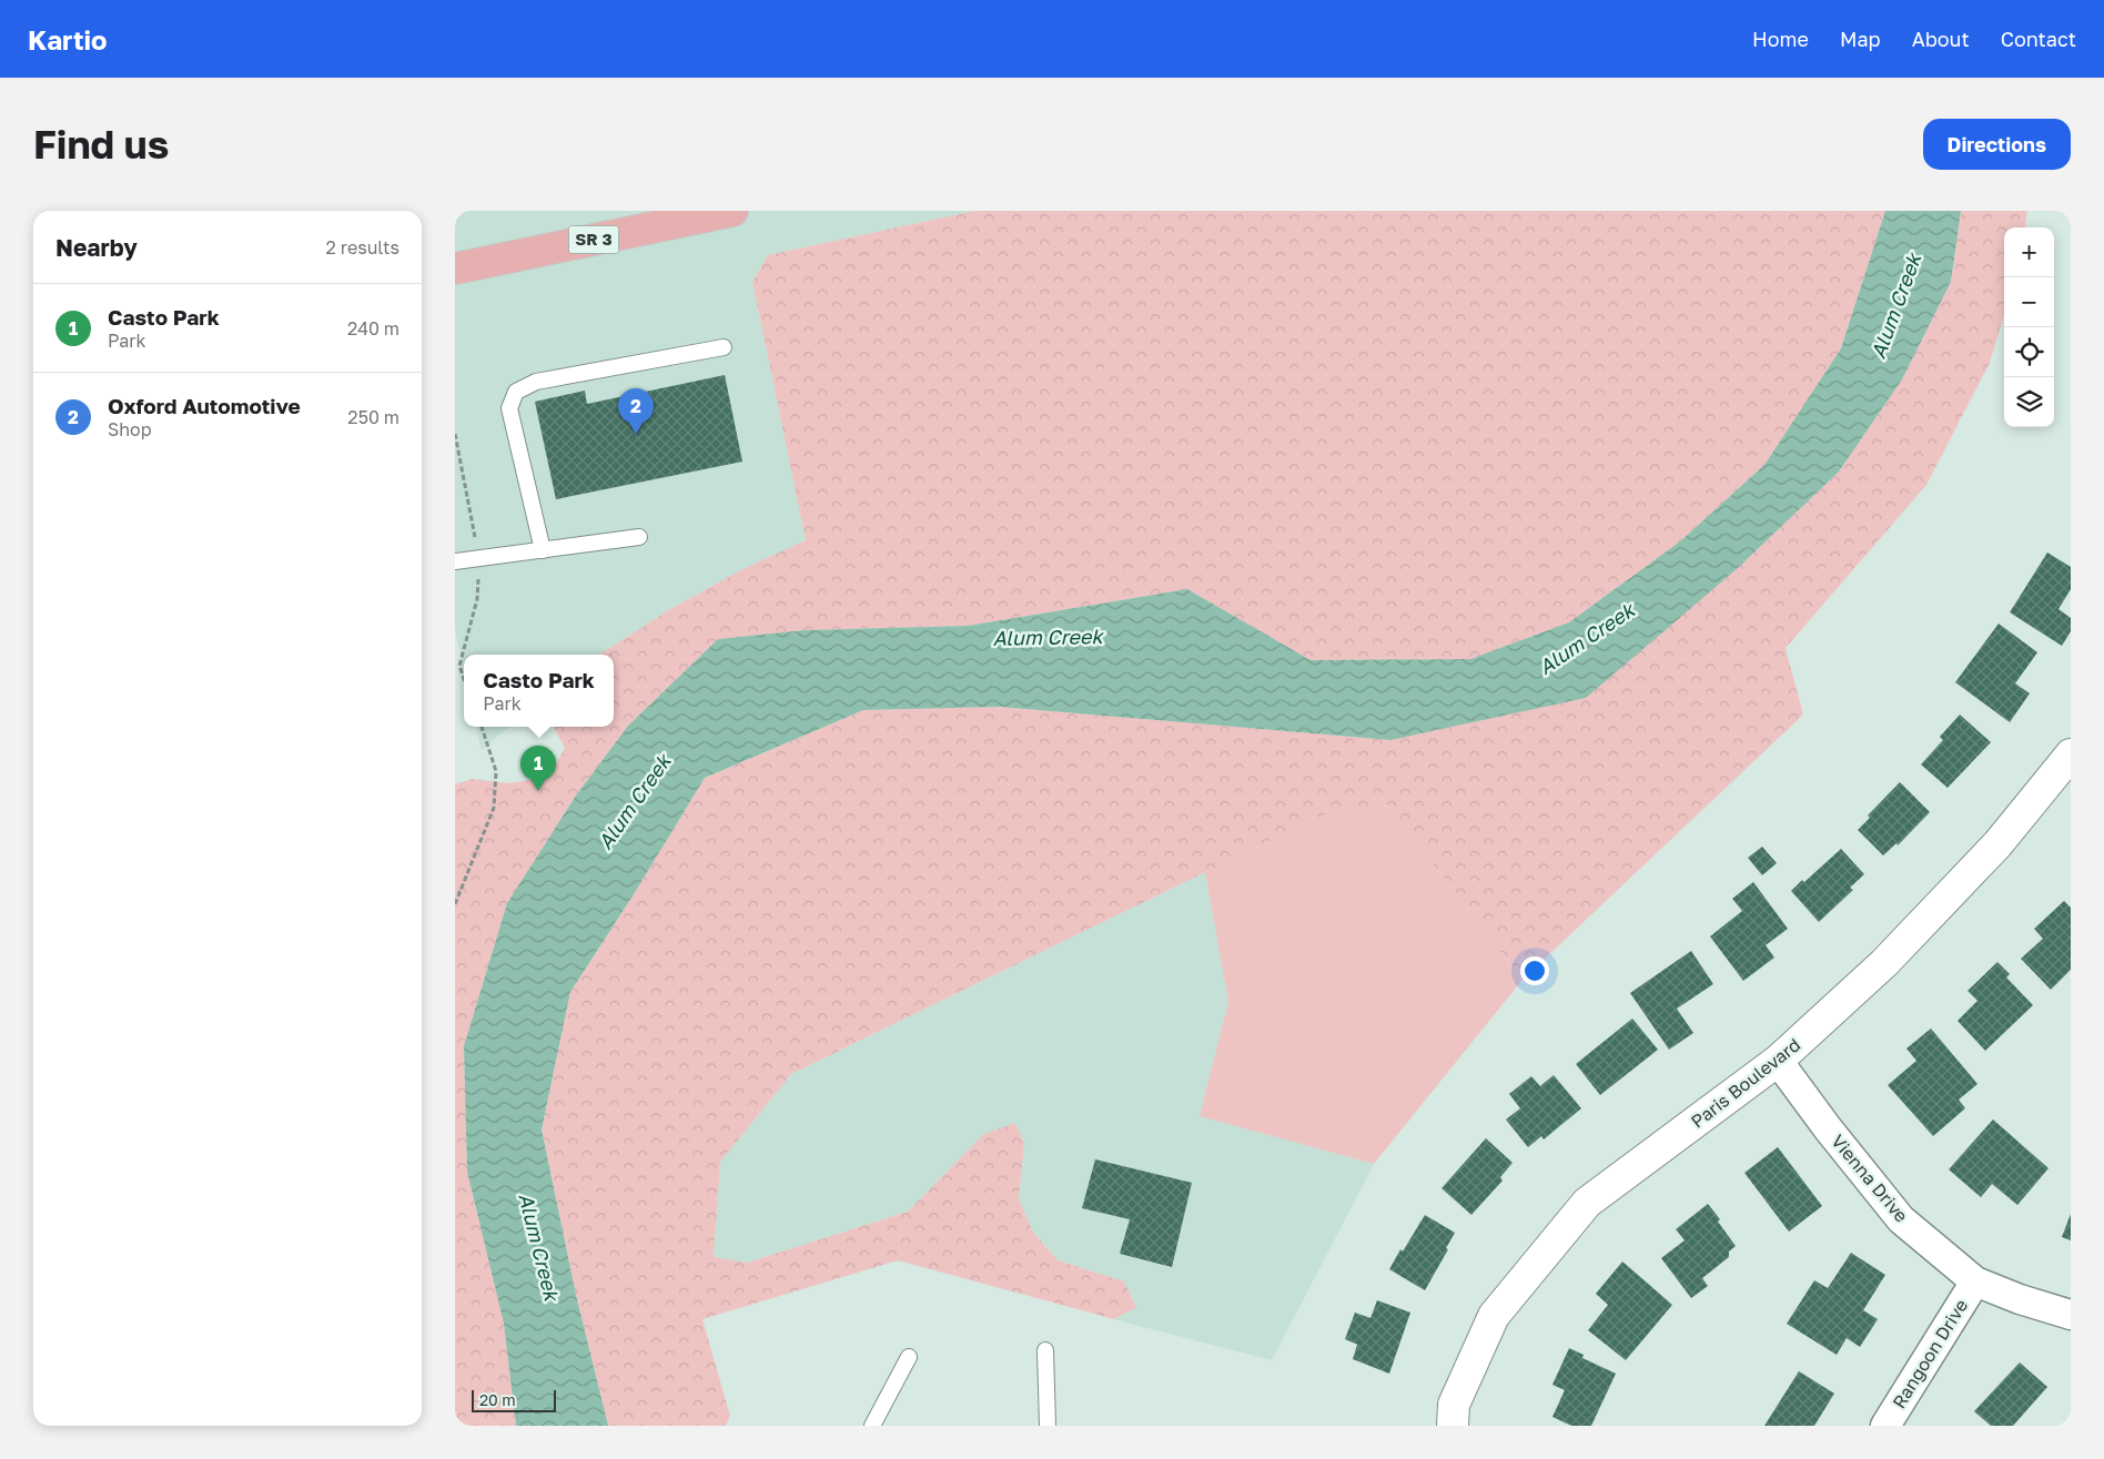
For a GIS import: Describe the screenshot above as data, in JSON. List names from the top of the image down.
{
  "streets": {
    "main road": ["SR 3"],
    "street": ["Paris Boulevard", "Vienna Drive", "Rangoon Drive"]
  },
  "crossings": [
    ["Paris Boulevard", "Vienna Drive"],
    ["Vienna Drive", "Rangoon Drive"]
  ],
  "water": ["Alum Creek"],
  "scale_bar": "20 m",
  "page": {
    "header": "Kartio",
    "nav": [
      "Home",
      "Map",
      "About",
      "Contact"
    ],
    "buttons": "Directions",
    "title": "Find us",
    "heading": ["Nearby", "2 results"],
    "map_buttons": ["+", "−"],
    "list": [
      {
        "mark": "1",
        "name": "Casto Park",
        "note": "Park",
        "value": "240 m"
      },
      {
        "mark": "2",
        "name": "Oxford Automotive",
        "note": "Shop",
        "value": "250 m"
      }
    ],
    "pins": ["2", "1"],
    "popup": ["Casto Park", "Park"],
    "scale": "20 m"
  }
}
